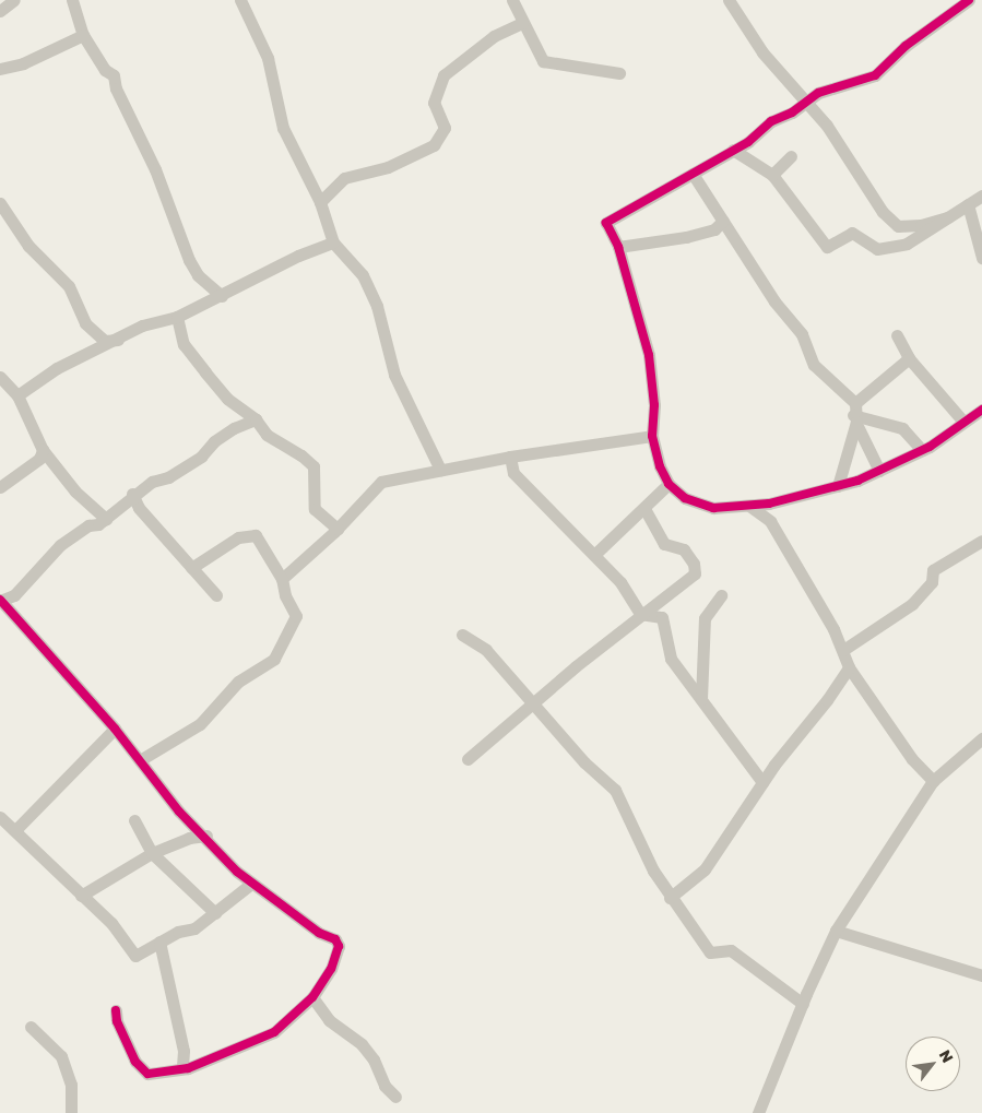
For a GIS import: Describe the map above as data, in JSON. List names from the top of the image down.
{
  "north": "top right"
}
